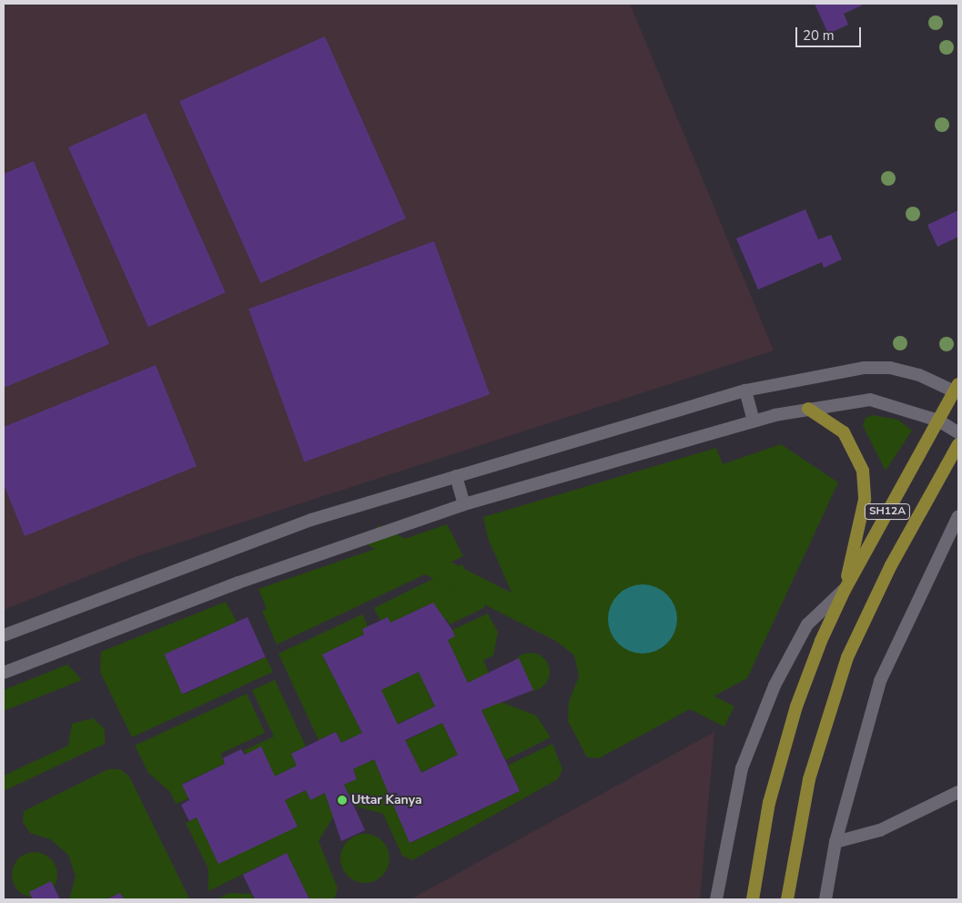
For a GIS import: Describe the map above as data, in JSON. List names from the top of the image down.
{
  "streets": {
    "main road": ["SH12A"]
  },
  "places": ["Uttar Kanya"],
  "scale_bar": "20 m"
}
